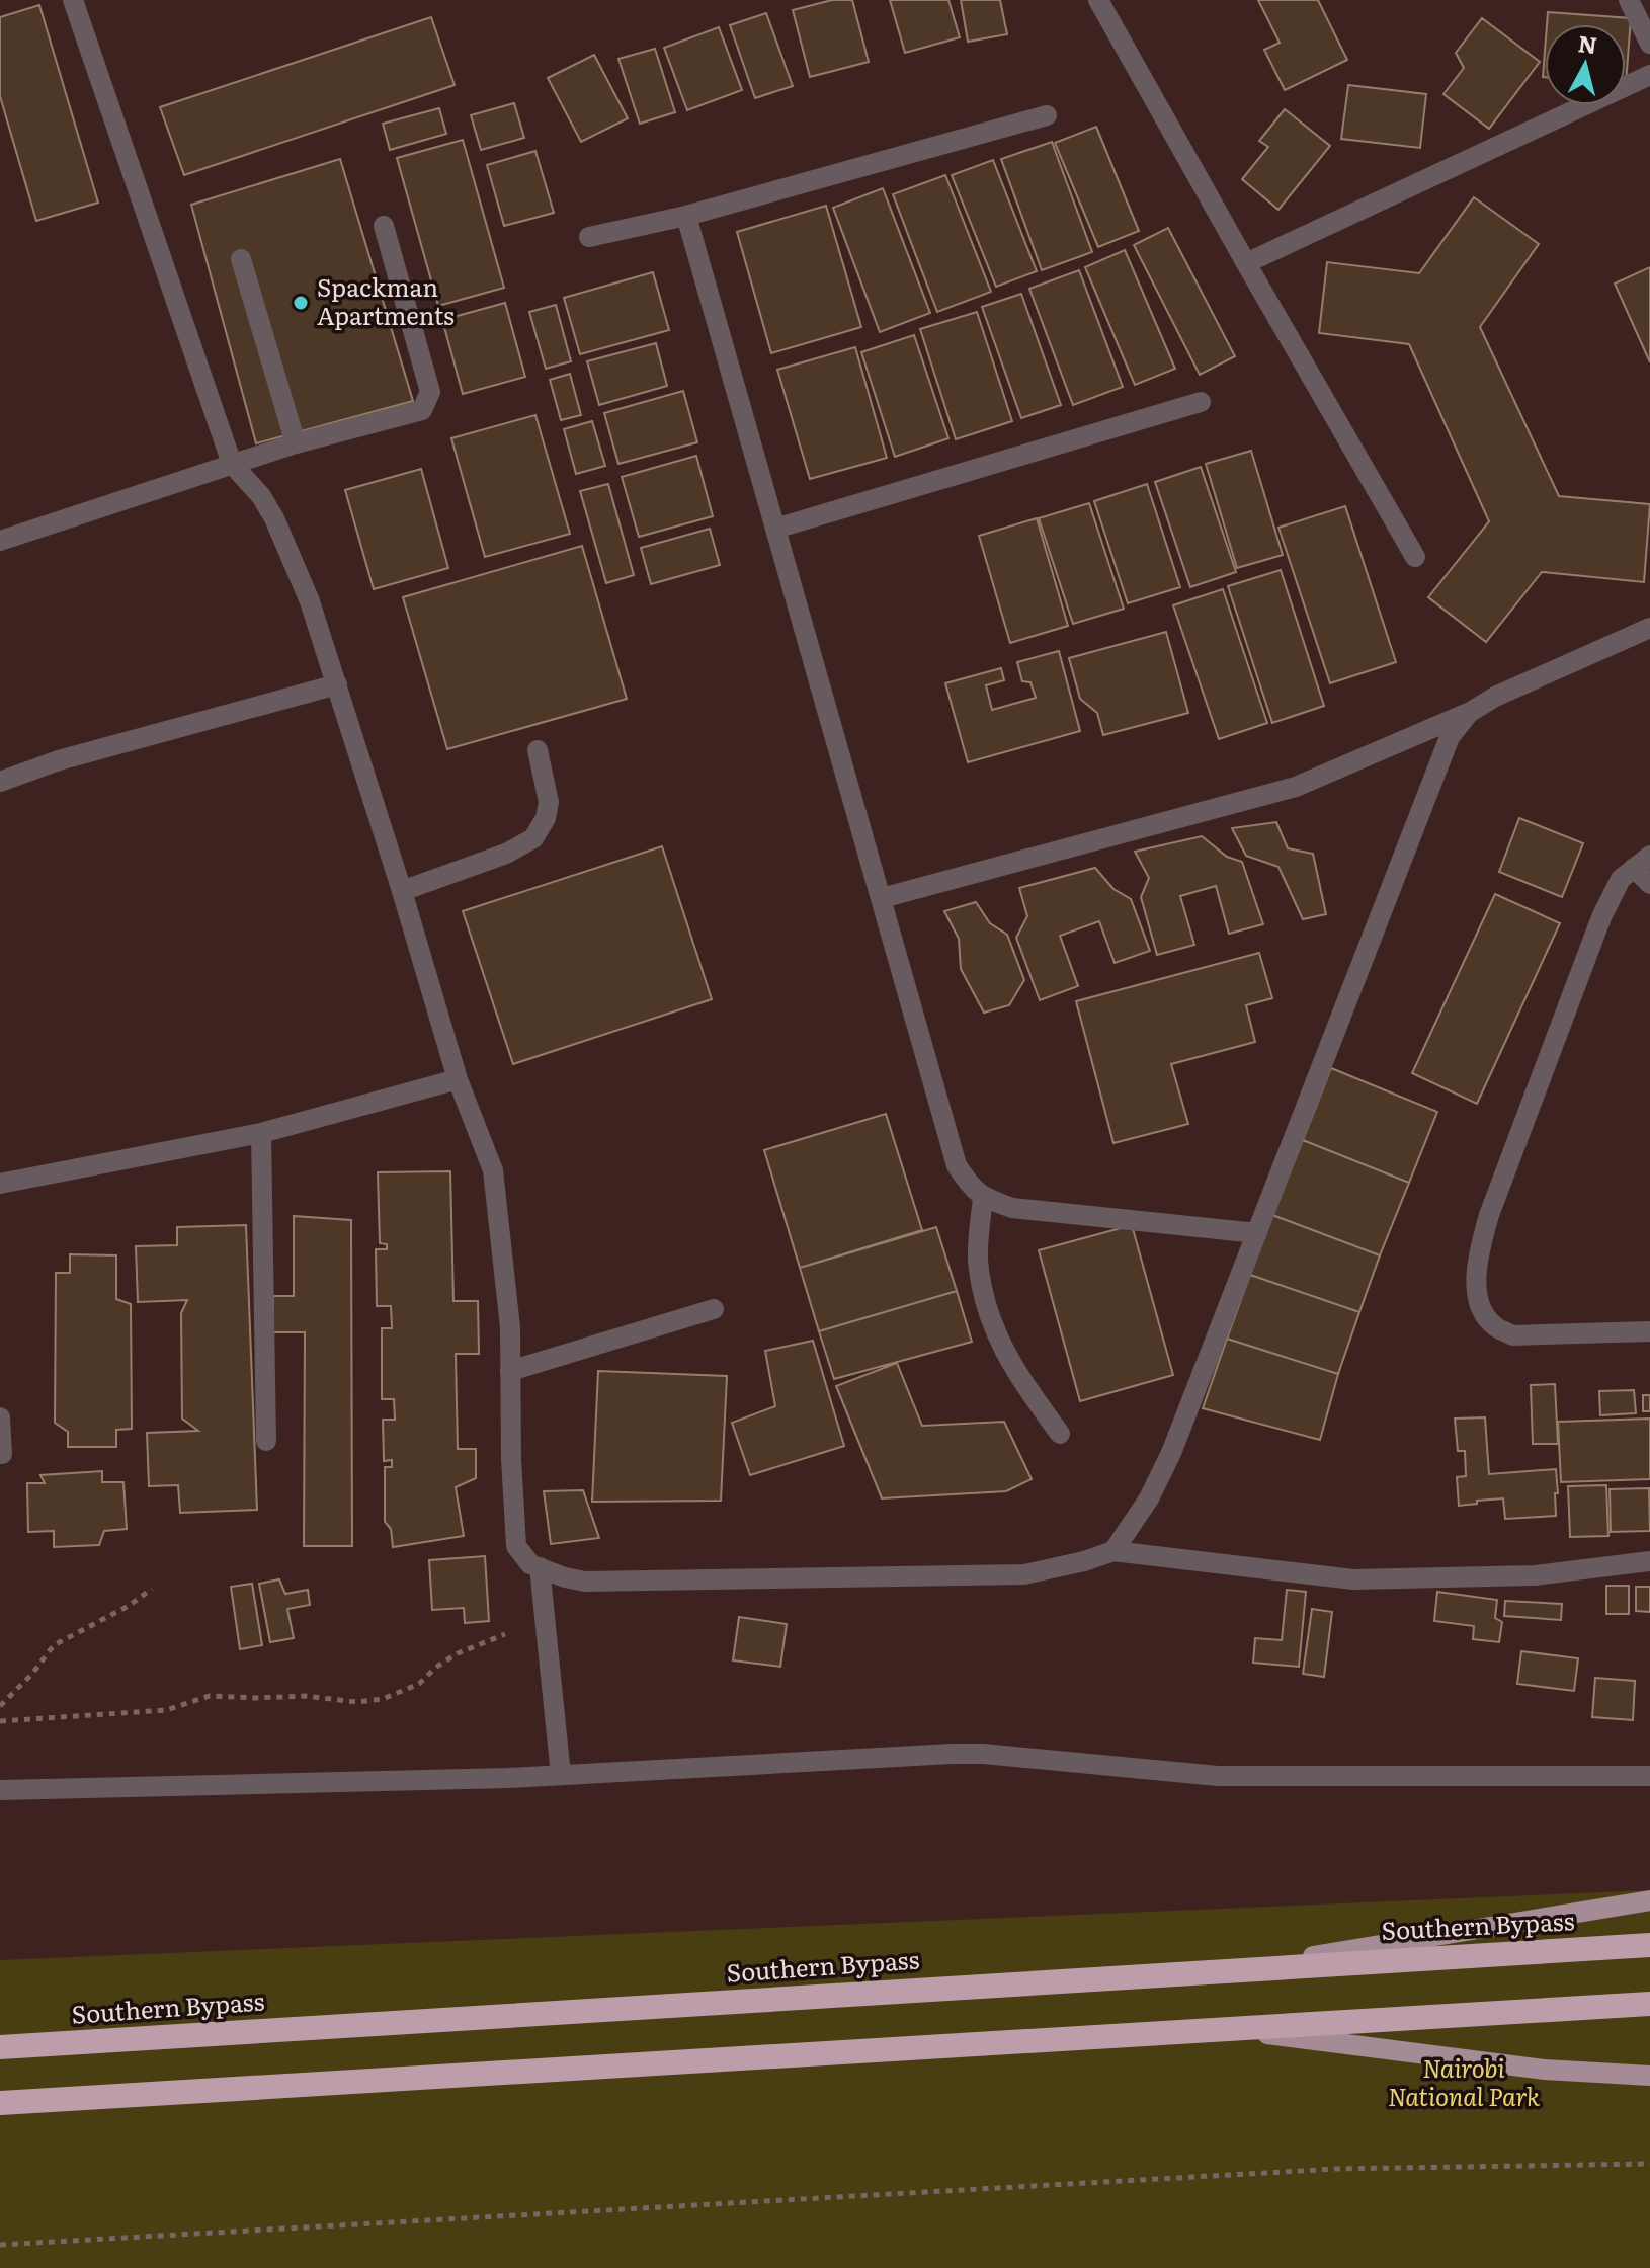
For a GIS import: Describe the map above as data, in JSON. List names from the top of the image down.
{
  "streets": {
    "highway": ["Southern Bypass"]
  },
  "parks": ["Nairobi National Park"],
  "places": ["Spackman Apartments"],
  "north": "top"
}
